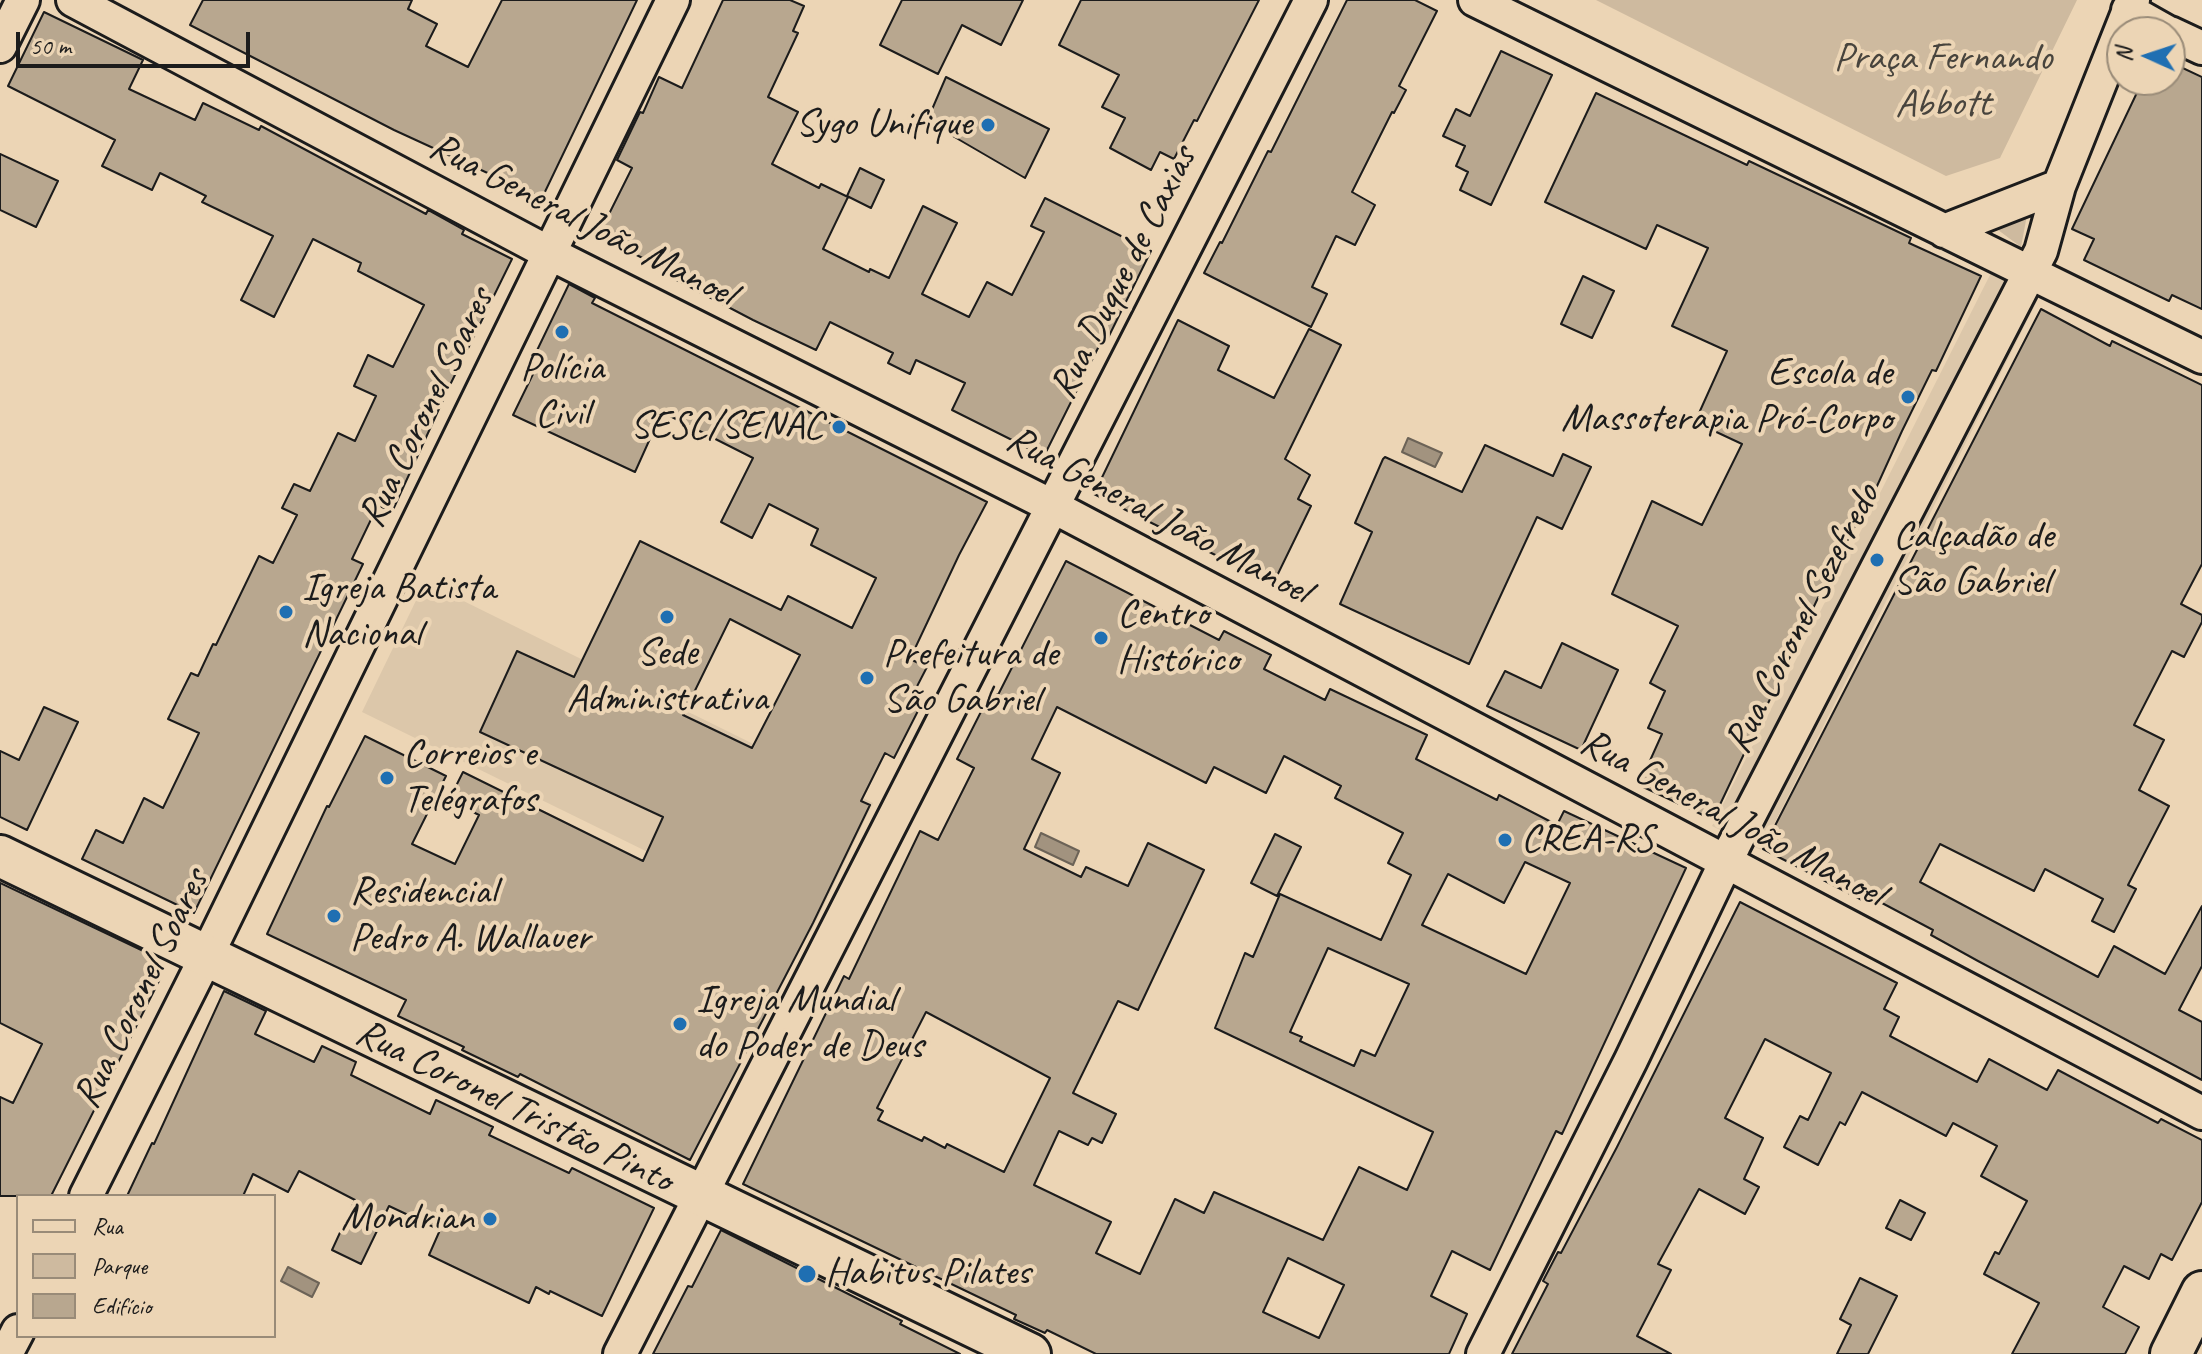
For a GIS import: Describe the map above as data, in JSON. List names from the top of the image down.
{
  "streets": {
    "main road": ["Rua Coronel Tristão Pinto"],
    "street": [
      "Rua General João Manoel",
      "Rua Duque de Caxias",
      "Rua Coronel Soares",
      "Rua Coronel Sezefredo"
    ]
  },
  "crossings": [
    ["Rua General João Manoel", "Rua Duque de Caxias"],
    ["Rua General João Manoel", "Rua Coronel Soares"],
    ["Rua General João Manoel", "Rua Coronel Sezefredo"],
    ["Rua Duque de Caxias", "Rua Coronel Tristão Pinto"],
    ["Rua Coronel Soares", "Rua Coronel Tristão Pinto"]
  ],
  "parks": ["Praça Fernando Abbott"],
  "places": [
    "Sygo Unifique",
    "Polícia Civil",
    "Escola de Massoterapia Pró-Corpo",
    "SESC/SENAC",
    "Calçadão de São Gabriel",
    "Igreja Batista Nacional",
    "Sede Administrativa",
    "Centro Histórico",
    "Prefeitura de São Gabriel",
    "Correios e Telégrafos",
    "CREA-RS",
    "Residencial Pedro A. Wallauer",
    "Igreja Mundial do Poder de Deus",
    "Mondrian",
    "Habitus Pilates"
  ],
  "legend": ["Rua", "Parque", "Edifício"],
  "scale_bar": "50 m",
  "north": "left"
}
